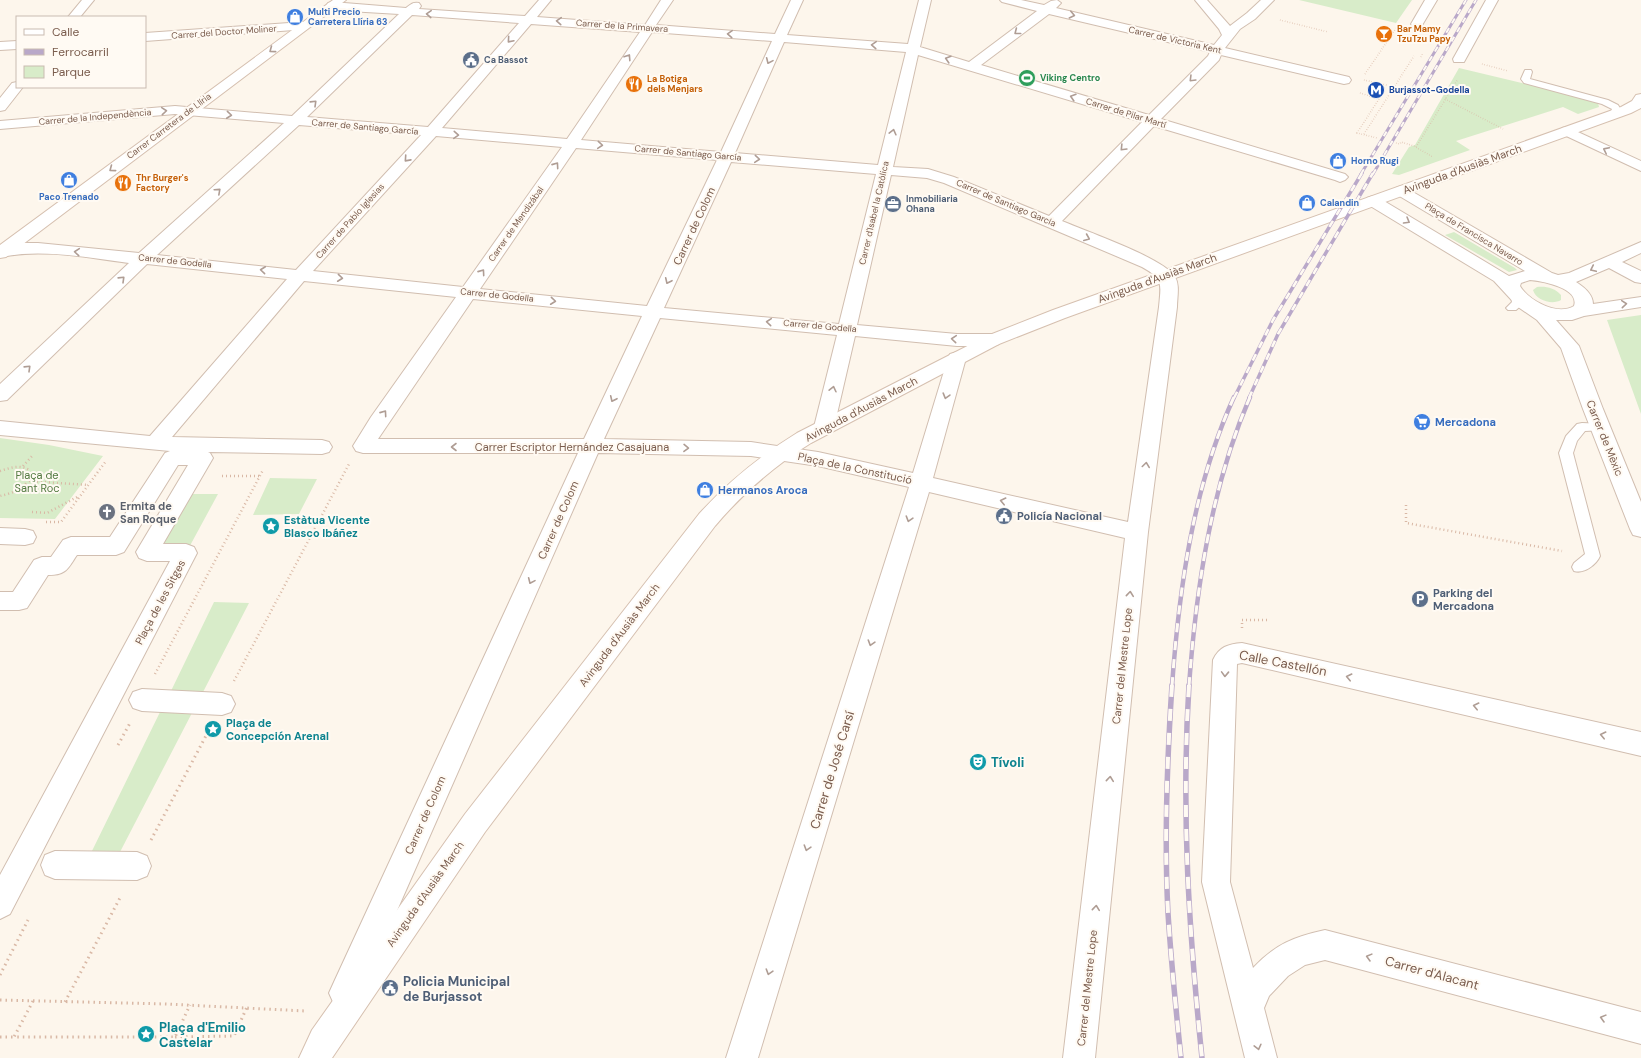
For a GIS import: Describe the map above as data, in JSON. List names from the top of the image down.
{
  "streets": {
    "street": [
      "Carrer de la Primavera",
      "Carrer del Doctor Moliner",
      "Carrer de Victoria Kent",
      "Carrer de Pilar Martí",
      "Carrer de la Independència",
      "Carrer Carretera de Llíria",
      "Carrer de Santiago García",
      "Avinguda d'Ausiàs March",
      "Carrer d'Isabel la Catòlica",
      "Carrer de Pablo Iglesias",
      "Carrer de Mendizábal",
      "Carrer de Colom",
      "Plaça de Francisca Navarro",
      "Carrer de Godella",
      "Carrer de Mèxic",
      "Carrer Escriptor Hernández Casajuana",
      "Plaça de la Constitució",
      "Plaça de les Sitges",
      "Calle Castellón",
      "Carrer del Mestre Lope",
      "Carrer de José Carsí",
      "Carrer d'Alacant"
    ]
  },
  "crossings": [
    ["Carrer de la Primavera", "Carrer de Pilar Martí"],
    ["Carrer de la Primavera", "Carrer Carretera de Llíria"],
    ["Carrer de la Primavera", "Carrer d'Isabel la Catòlica"],
    ["Carrer de la Primavera", "Carrer de Pablo Iglesias"],
    ["Carrer de la Primavera", "Carrer de Mendizábal"],
    ["Carrer de la Primavera", "Carrer de Colom"],
    ["Carrer del Doctor Moliner", "Carrer Carretera de Llíria"],
    ["Carrer de Pilar Martí", "Carrer d'Isabel la Catòlica"],
    ["Carrer de la Independència", "Carrer Carretera de Llíria"],
    ["Carrer de la Independència", "Carrer de Santiago García"],
    ["Carrer Carretera de Llíria", "Carrer de Santiago García"],
    ["Carrer Carretera de Llíria", "Carrer de Godella"],
    ["Carrer de Santiago García", "Avinguda d'Ausiàs March"],
    ["Carrer de Santiago García", "Carrer d'Isabel la Catòlica"],
    ["Carrer de Santiago García", "Carrer de Pablo Iglesias"],
    ["Carrer de Santiago García", "Carrer de Mendizábal"],
    ["Carrer de Santiago García", "Carrer de Colom"],
    ["Carrer de Santiago García", "Carrer del Mestre Lope"],
    ["Avinguda d'Ausiàs March", "Carrer d'Isabel la Catòlica"],
    ["Avinguda d'Ausiàs March", "Carrer de Colom"],
    ["Avinguda d'Ausiàs March", "Plaça de Francisca Navarro"],
    ["Avinguda d'Ausiàs March", "Carrer de Godella"],
    ["Avinguda d'Ausiàs March", "Carrer Escriptor Hernández Casajuana"],
    ["Avinguda d'Ausiàs March", "Plaça de la Constitució"],
    ["Avinguda d'Ausiàs March", "Carrer del Mestre Lope"],
    ["Carrer d'Isabel la Catòlica", "Carrer de Godella"],
    ["Carrer de Pablo Iglesias", "Carrer de Godella"],
    ["Carrer de Mendizábal", "Carrer de Godella"],
    ["Carrer de Mendizábal", "Carrer Escriptor Hernández Casajuana"],
    ["Carrer de Colom", "Carrer de Godella"],
    ["Carrer de Colom", "Carrer Escriptor Hernández Casajuana"],
    ["Plaça de Francisca Navarro", "Carrer de Mèxic"],
    ["Carrer Escriptor Hernández Casajuana", "Plaça de la Constitució"],
    ["Plaça de la Constitució", "Carrer de José Carsí"],
    ["Calle Castellón", "Carrer d'Alacant"]
  ],
  "one_way": [
    "Carrer de la Primavera",
    "Carrer de Victoria Kent",
    "Carrer de Pilar Martí",
    "Carrer de la Independència",
    "Carrer de Santiago García",
    "Carrer d'Isabel la Catòlica",
    "Carrer de Mendizábal",
    "Carrer de Colom",
    "Plaça de la Constitució",
    "Carrer del Mestre Lope",
    "Carrer de José Carsí",
    "Carrer d'Alacant"
  ],
  "parks": ["Plaça de Sant Roc"],
  "places": {
    "shop": [
      "Multi Precio Carretera Llíria 63",
      "Horno Rugi",
      "Paco Trenado",
      "Calandin",
      "Hermanos Aroca"
    ],
    "bar": ["Bar Mamy TzuTzu Papy"],
    "public building": ["Ca Bassot", "Policía Nacional", "Policia Municipal de Burjassot"],
    "sports": ["Viking Centro"],
    "restaurant": ["La Botiga dels Menjars", "Thr Burger's Factory"],
    "metro station": ["Burjassot-Godella"],
    "office": ["Inmobiliaria Ohana"],
    "supermarket": ["Mercadona"],
    "church": ["Ermita de San Roque"],
    "place": ["Estàtua Vicente Blasco Ibáñez", "Plaça de Concepción Arenal", "Plaça d'Emilio Castelar"],
    "parking": ["Parking del Mercadona"],
    "theatre": ["Tívoli"]
  },
  "legend": ["Calle", "Ferrocarril", "Parque"]
}
